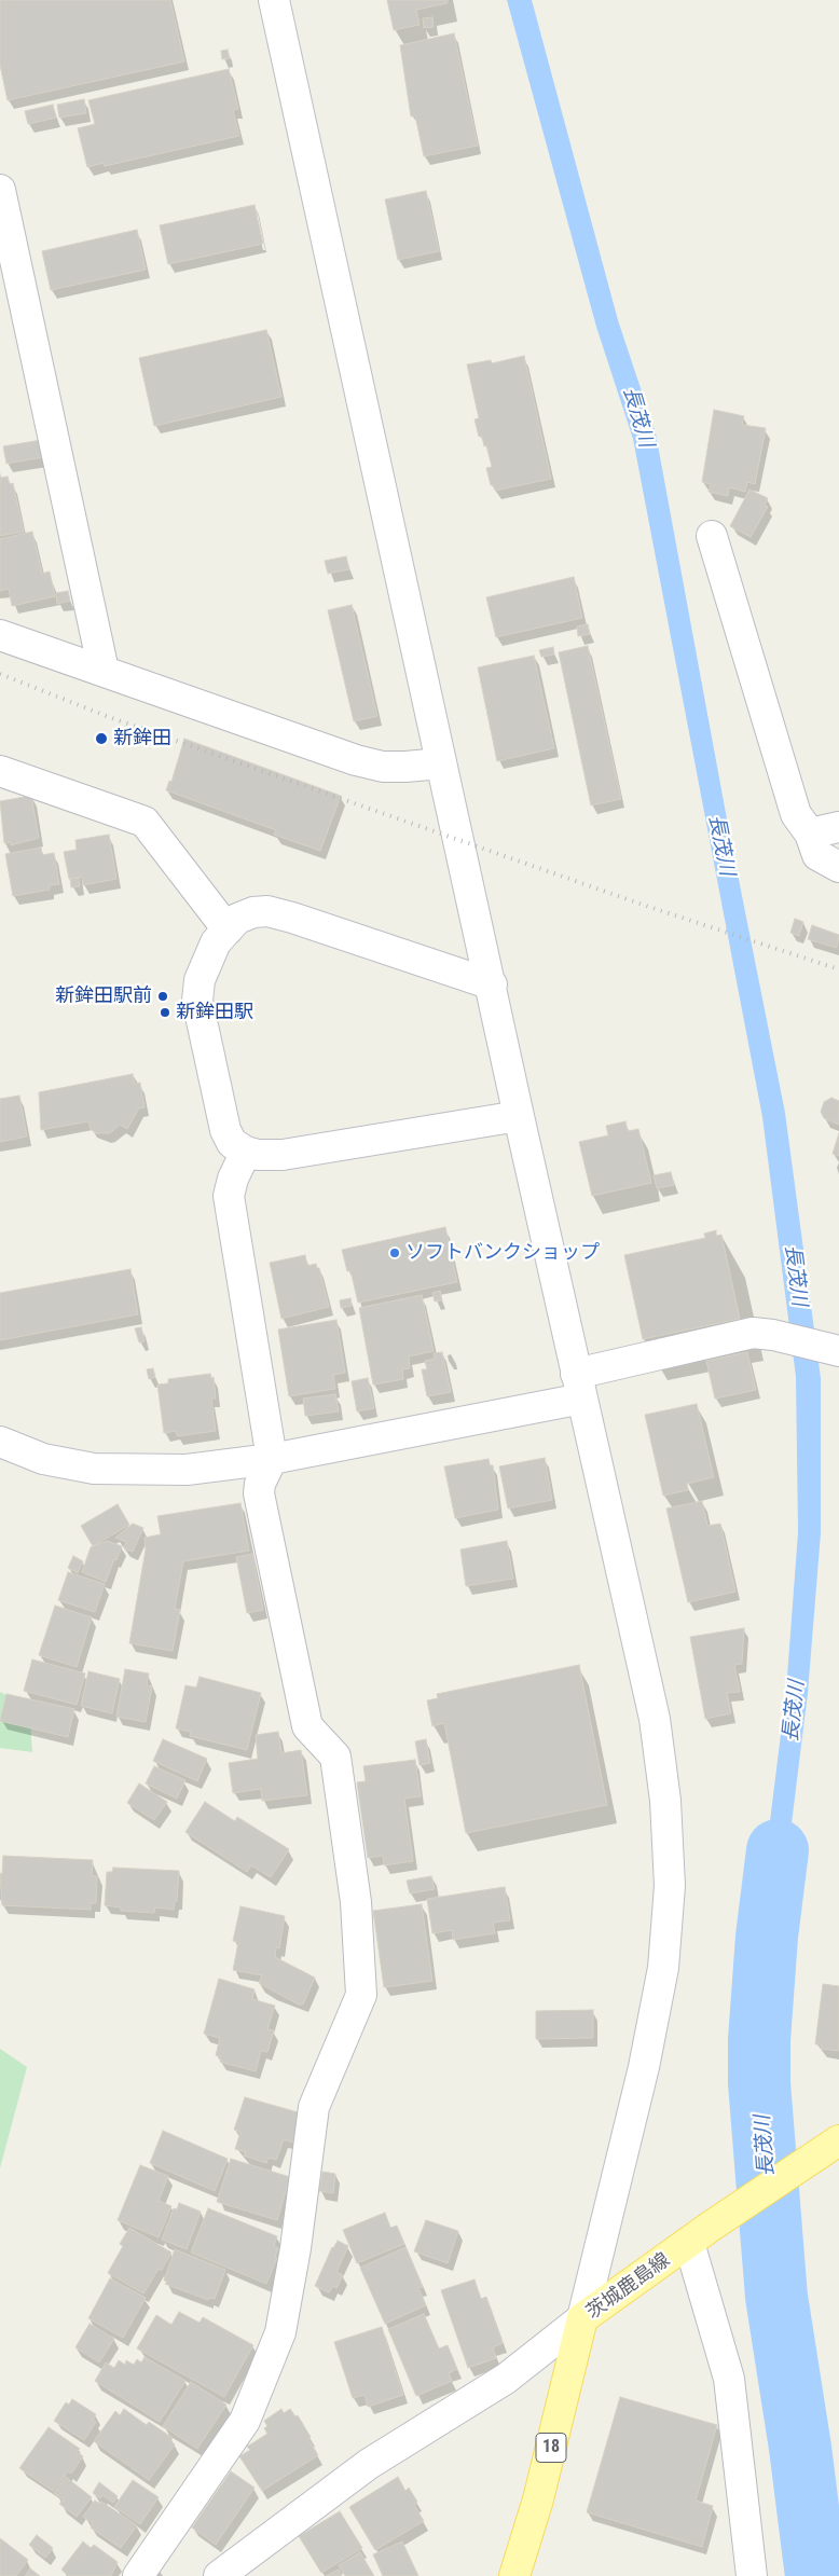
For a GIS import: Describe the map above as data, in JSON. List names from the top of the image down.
{
  "streets": {
    "main road": ["茨城鹿島線", "18"]
  },
  "water": ["長茂川"],
  "places": [
    "新鉾田",
    "新鉾田駅前",
    "新鉾田駅",
    "ソフトバンクショップ"
  ]
}
